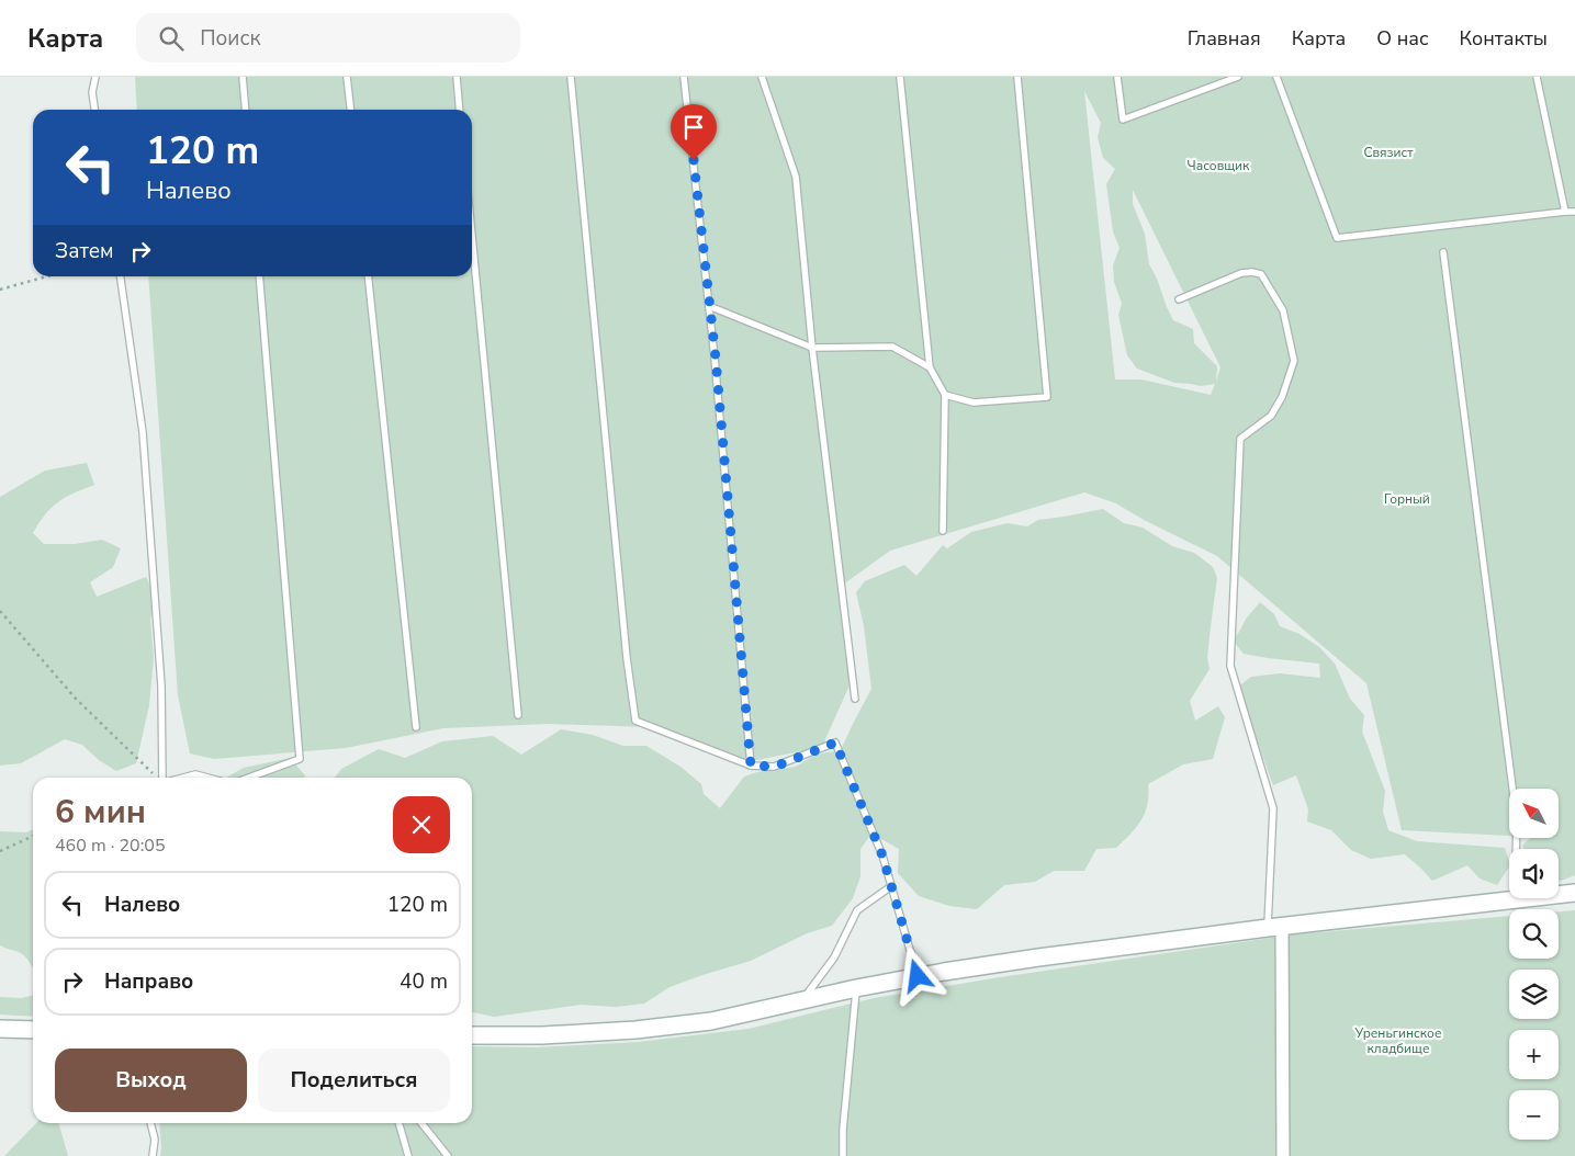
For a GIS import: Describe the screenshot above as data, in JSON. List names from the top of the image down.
{
  "parks": [
    "Связист",
    "Часовщик",
    "Горный",
    "Уреньгинское кладбище"
  ],
  "north": "top left",
  "page": {
    "header": "Карта",
    "search": "Поиск",
    "nav": [
      "Главная",
      "Карта",
      "О нас",
      "Контакты"
    ],
    "turn": ["120 m", "Налево"],
    "then": "Затем",
    "heading": ["6 мин", "460 m · 20:05"],
    "map_buttons": ["+", "−"],
    "list": [
      {
        "name": "Налево",
        "value": "120 m"
      },
      {
        "name": "Направо",
        "value": "40 m"
      }
    ],
    "buttons": ["Выход", "Поделиться"]
  }
}
